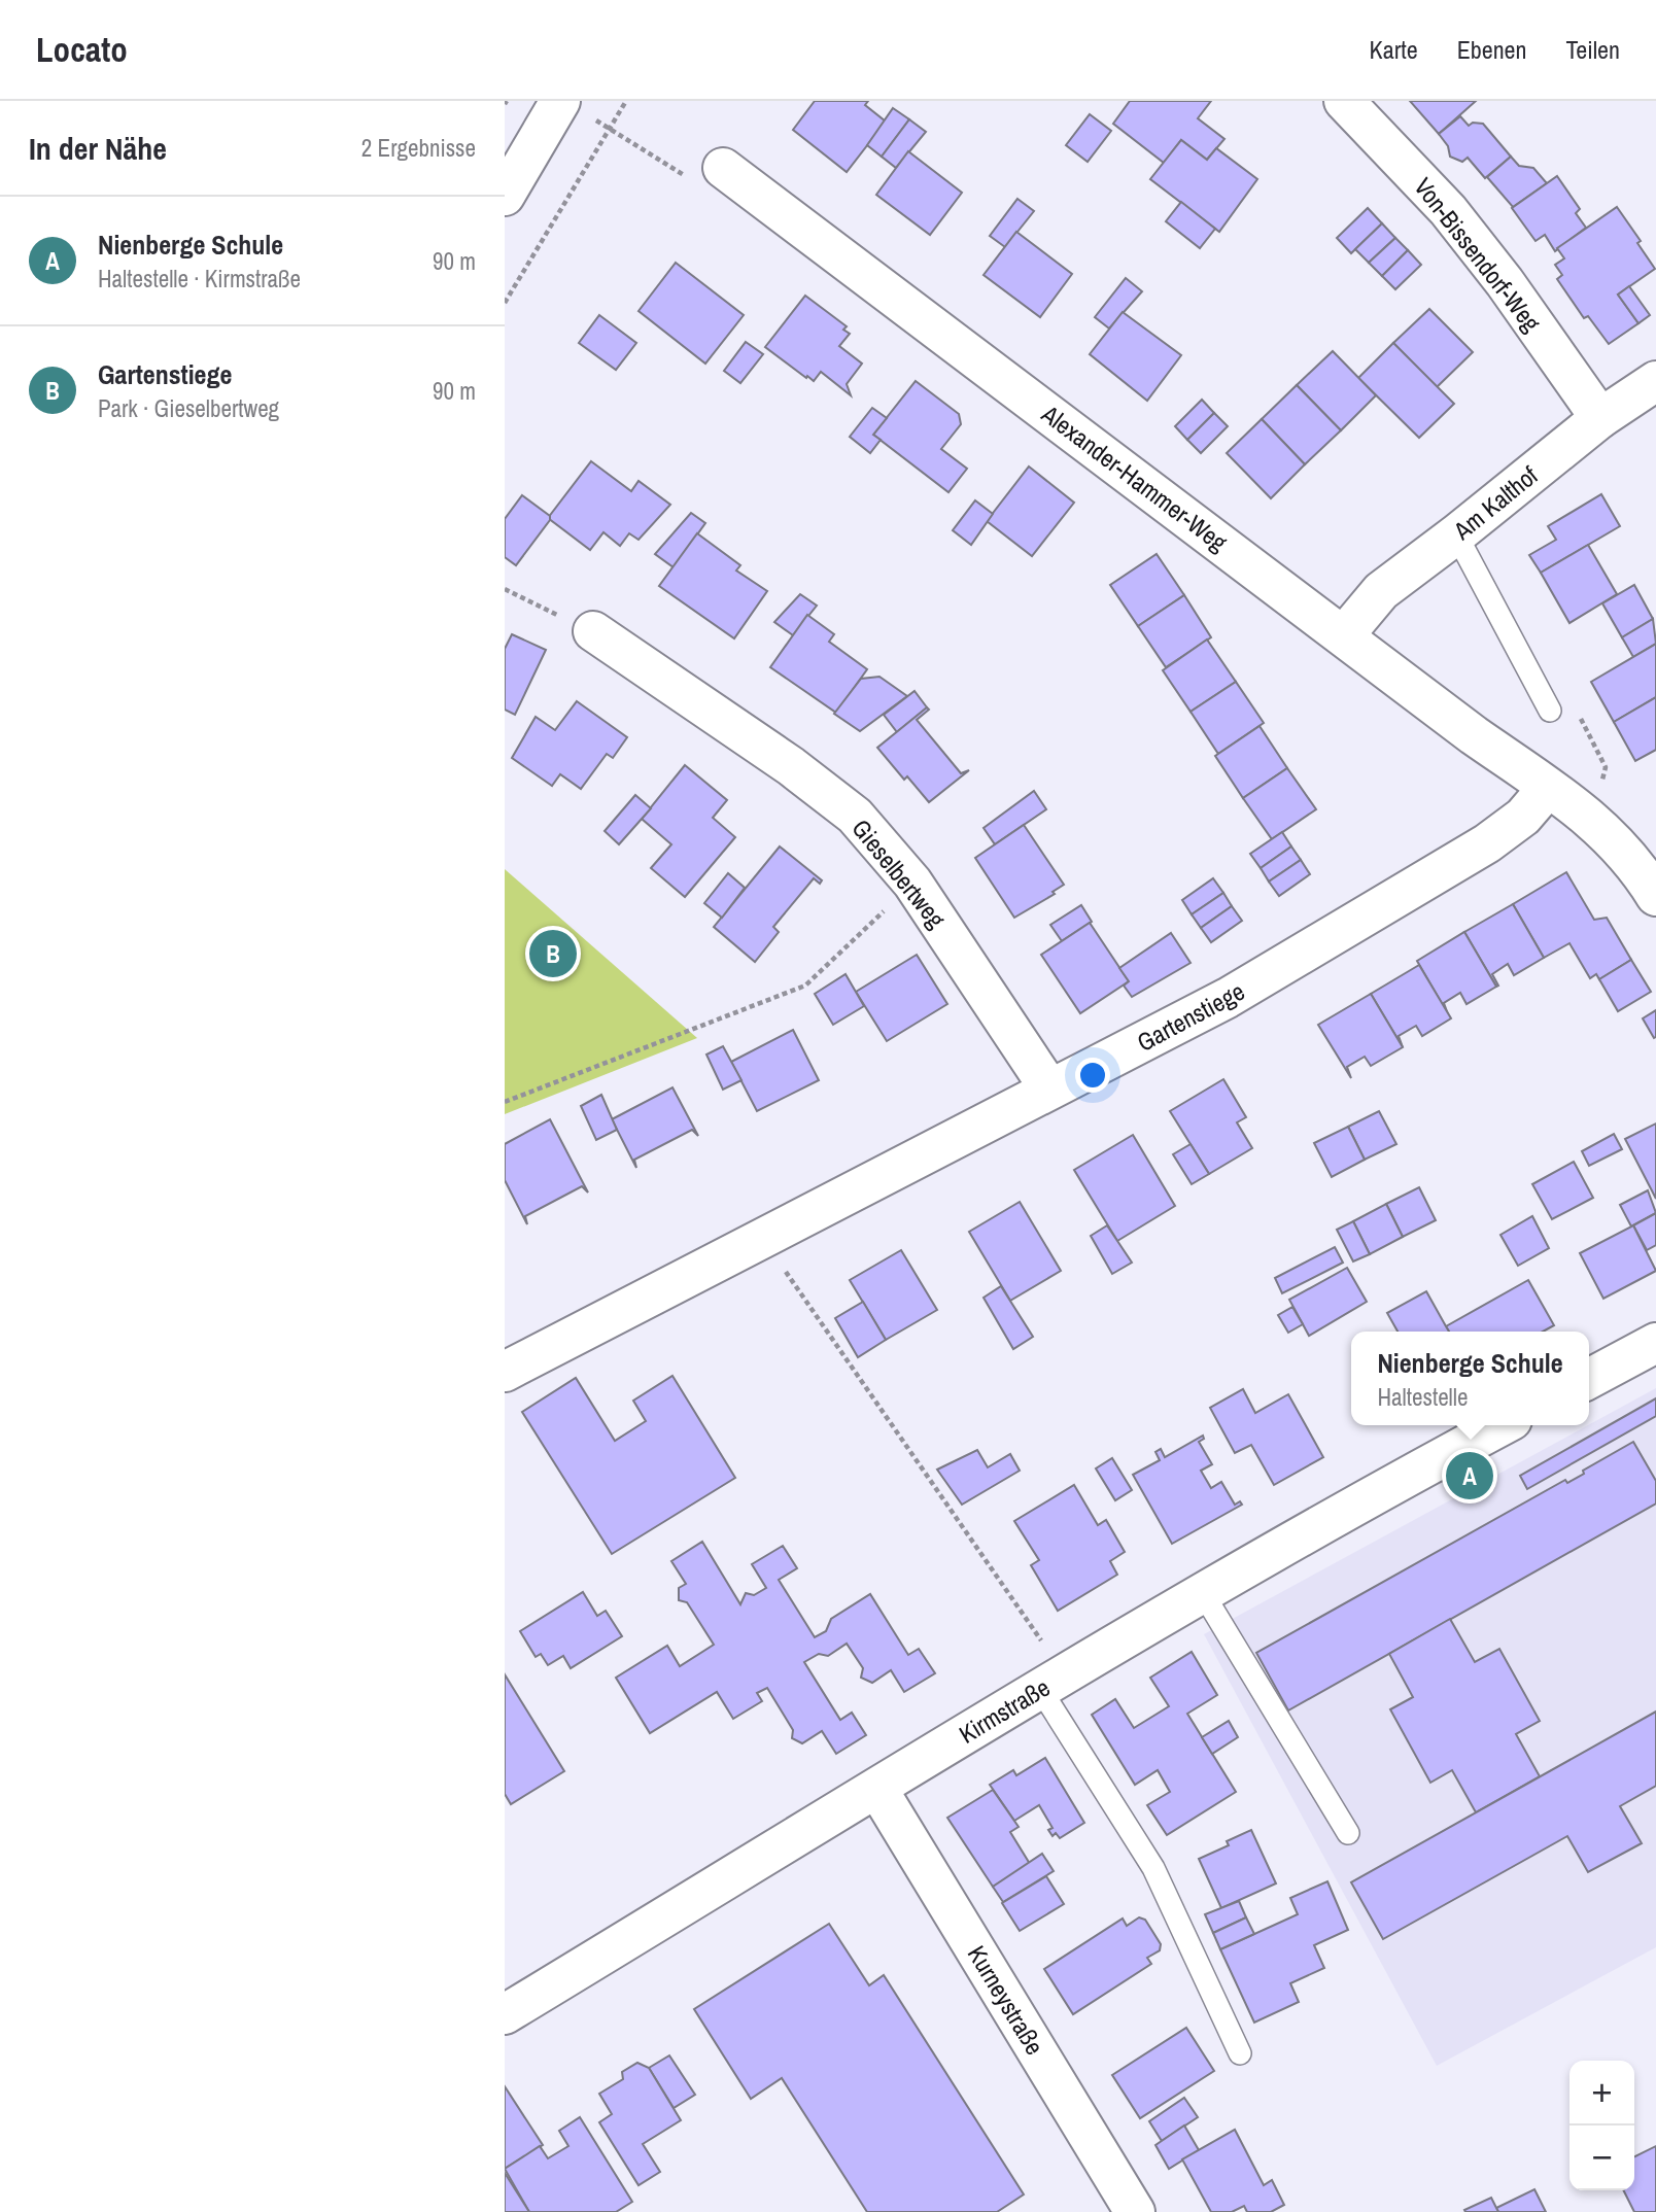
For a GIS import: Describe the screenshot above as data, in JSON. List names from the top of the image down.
{
  "streets": {
    "street": [
      "Von-Bissendorf-Weg",
      "Alexander-Hammer-Weg",
      "Am Kalthof",
      "Gieselbertweg",
      "Gartenstiege",
      "Kirmstraße",
      "Kurneystraße"
    ]
  },
  "crossings": [
    ["Von-Bissendorf-Weg", "Am Kalthof"],
    ["Alexander-Hammer-Weg", "Am Kalthof"],
    ["Alexander-Hammer-Weg", "Gartenstiege"],
    ["Gieselbertweg", "Gartenstiege"],
    ["Kirmstraße", "Kurneystraße"]
  ],
  "page": {
    "header": "Locato",
    "nav": ["Karte", "Ebenen", "Teilen"],
    "heading": ["In der Nähe", "2 Ergebnisse"],
    "list": [
      {
        "mark": "A",
        "name": "Nienberge Schule",
        "note": "Haltestelle · Kirmstraße",
        "value": "90 m"
      },
      {
        "mark": "B",
        "name": "Gartenstiege",
        "note": "Park · Gieselbertweg",
        "value": "90 m"
      }
    ],
    "pins": ["B", "A"],
    "popup": ["Nienberge Schule", "Haltestelle"],
    "map_buttons": ["+", "−"]
  }
}
